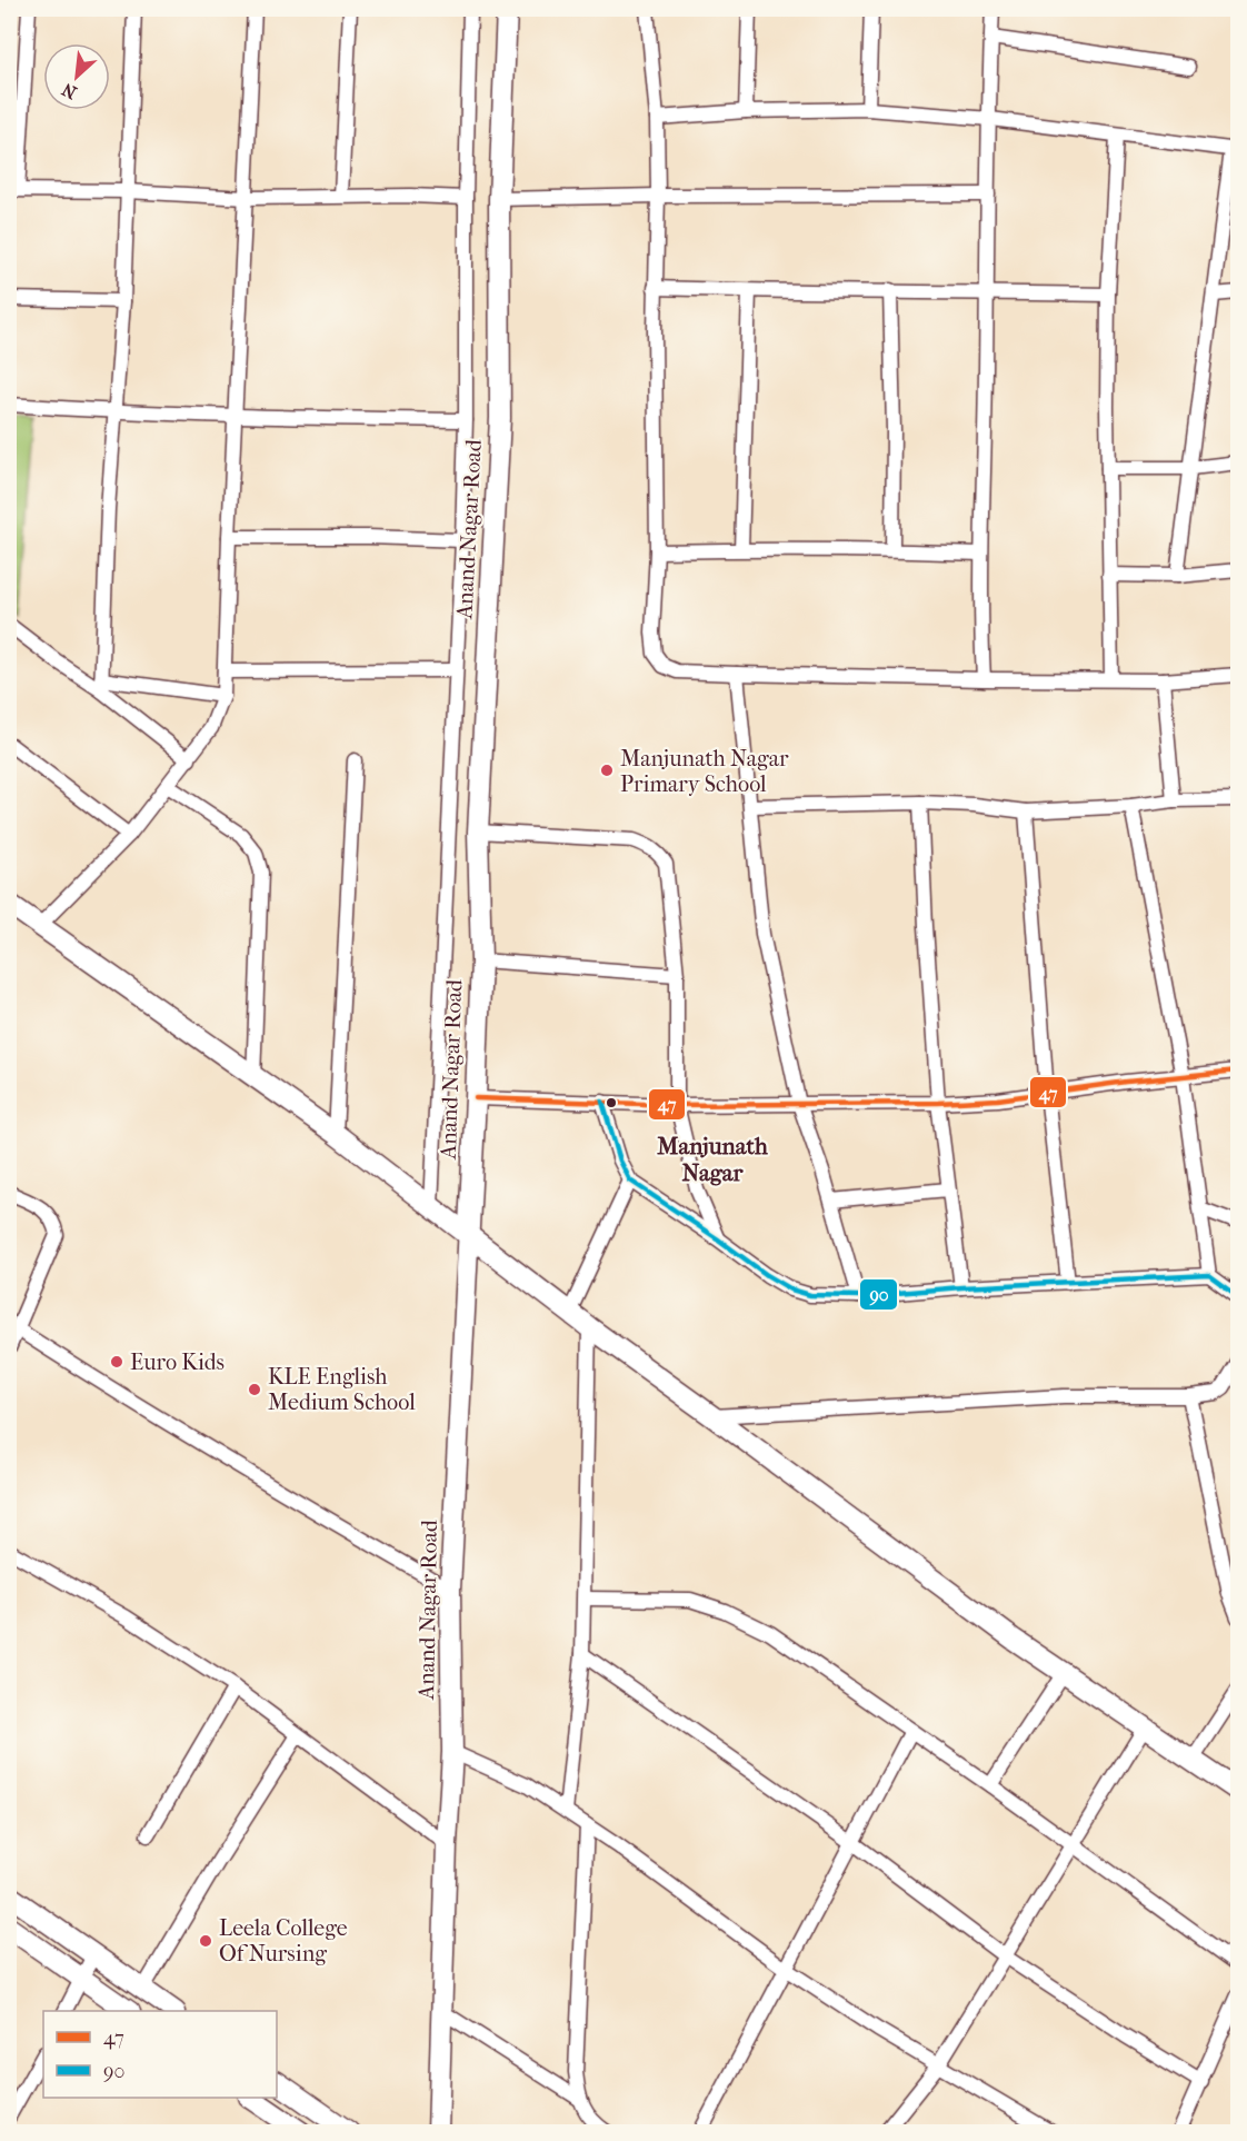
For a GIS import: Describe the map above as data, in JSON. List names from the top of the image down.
{
  "streets": {
    "street": ["Anand Nagar Road"]
  },
  "districts": ["Manjunath Nagar"],
  "places": [
    "Manjunath Nagar Primary School",
    "Euro Kids",
    "KLE English Medium School",
    "Leela College Of Nursing"
  ],
  "lines": ["transit line 47", "transit line 90"],
  "legend": ["47", "90"],
  "north": "bottom left"
}
